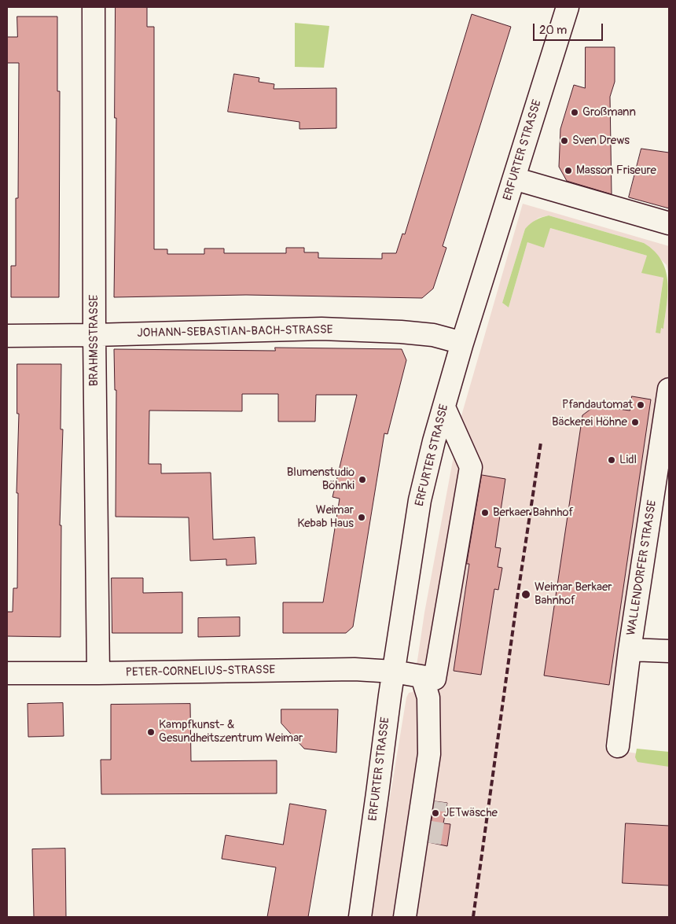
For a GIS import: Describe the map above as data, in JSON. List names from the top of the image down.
{
  "streets": {
    "street": [
      "ERFURTER STRASSE",
      "JOHANN-SEBASTIAN-BACH-STRASSE",
      "BRAHMSSTRASSE",
      "WALLENDORFER STRASSE",
      "PETER-CORNELIUS-STRASSE"
    ]
  },
  "crossings": [
    ["ERFURTER STRASSE", "JOHANN-SEBASTIAN-BACH-STRASSE"],
    ["ERFURTER STRASSE", "PETER-CORNELIUS-STRASSE"],
    ["JOHANN-SEBASTIAN-BACH-STRASSE", "BRAHMSSTRASSE"],
    ["BRAHMSSTRASSE", "PETER-CORNELIUS-STRASSE"]
  ],
  "places": [
    "Großmann",
    "Sven Drews",
    "Masson Friseure",
    "Pfandautomat",
    "Bäckerei Höhne",
    "Lidl",
    "Blumenstudio Böhnki",
    "Berkaer Bahnhof",
    "Weimar Kebab Haus",
    "Weimar Berkaer Bahnhof",
    "Kampfkunst- & Gesundheitszentrum Weimar",
    "JETwäsche"
  ],
  "scale_bar": "20 m"
}
